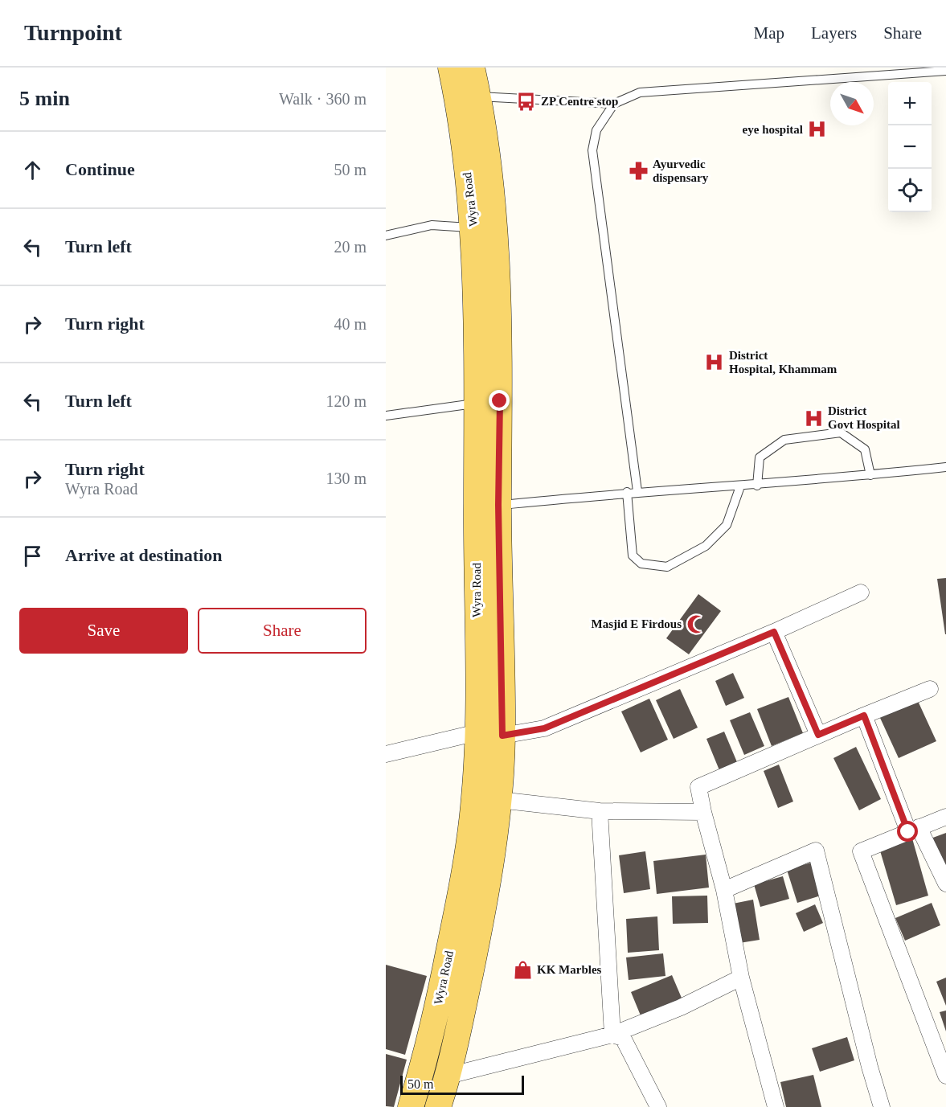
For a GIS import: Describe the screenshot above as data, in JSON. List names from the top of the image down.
{
  "streets": {
    "main road": ["Wyra Road"]
  },
  "places": {
    "bus stop": ["ZP Centre stop"],
    "hospital": ["eye hospital", "District Hospital, Khammam", "District Govt Hospital"],
    "pharmacy": ["Ayurvedic dispensary"],
    "mosque": ["Masjid E Firdous"],
    "shop": ["KK Marbles"]
  },
  "scale_bar": "50 m",
  "north": "bottom right",
  "page": {
    "header": "Turnpoint",
    "nav": ["Map", "Layers", "Share"],
    "heading": ["5 min", "Walk · 360 m"],
    "map_buttons": ["+", "−"],
    "list": [
      ["Continue", "50 m"],
      ["Turn left", "20 m"],
      ["Turn right", "40 m"],
      ["Turn left", "120 m"],
      ["Turn right", "Wyra Road", "130 m"],
      "Arrive at destination"
    ],
    "buttons": ["Save", "Share"],
    "scale": "50 m"
  }
}
